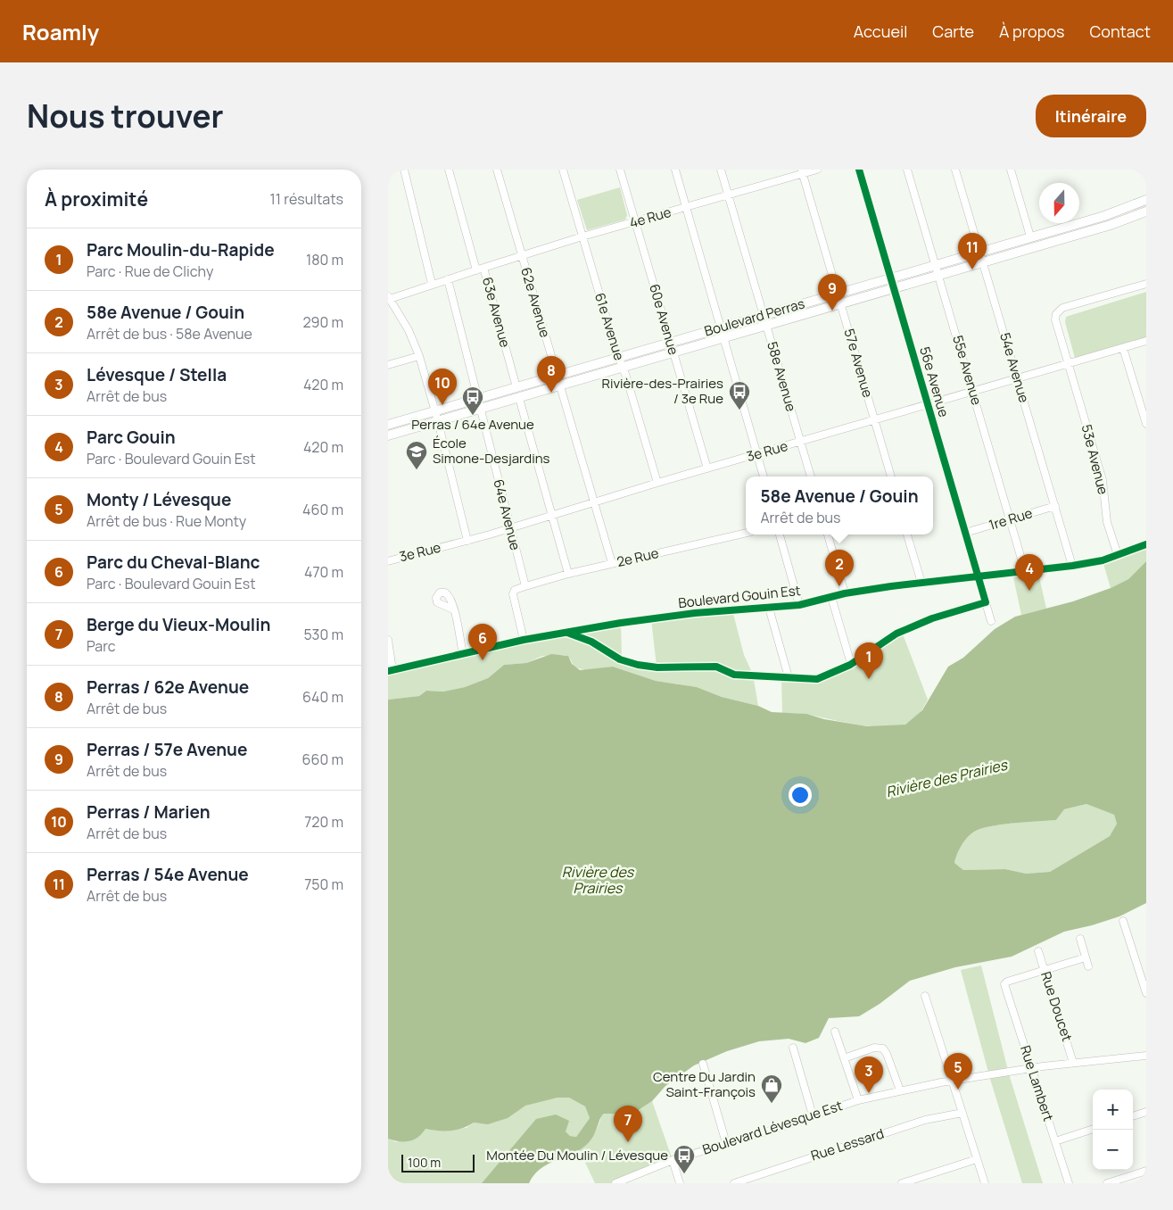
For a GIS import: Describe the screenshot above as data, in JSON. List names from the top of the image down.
{
  "streets": {
    "main road": ["Boulevard Perras"],
    "street": [
      "4e Rue",
      "62e Avenue",
      "63e Avenue",
      "60e Avenue",
      "61e Avenue",
      "57e Avenue",
      "54e Avenue",
      "55e Avenue",
      "58e Avenue",
      "56e Avenue",
      "3e Rue",
      "53e Avenue",
      "64e Avenue",
      "1re Rue",
      "2e Rue",
      "Boulevard Gouin Est",
      "Rue Doucet",
      "Rue Lambert",
      "Boulevard Lévesque Est",
      "Rue Lessard"
    ]
  },
  "crossings": [
    ["4e Rue", "62e Avenue"],
    ["4e Rue", "63e Avenue"],
    ["4e Rue", "60e Avenue"],
    ["4e Rue", "61e Avenue"],
    ["4e Rue", "57e Avenue"],
    ["4e Rue", "58e Avenue"],
    ["62e Avenue", "Boulevard Perras"],
    ["62e Avenue", "3e Rue"],
    ["62e Avenue", "2e Rue"],
    ["63e Avenue", "Boulevard Perras"],
    ["Boulevard Perras", "60e Avenue"],
    ["Boulevard Perras", "61e Avenue"],
    ["Boulevard Perras", "57e Avenue"],
    ["Boulevard Perras", "54e Avenue"],
    ["Boulevard Perras", "55e Avenue"],
    ["Boulevard Perras", "58e Avenue"],
    ["Boulevard Perras", "56e Avenue"],
    ["Boulevard Perras", "64e Avenue"],
    ["60e Avenue", "3e Rue"],
    ["61e Avenue", "3e Rue"],
    ["57e Avenue", "3e Rue"],
    ["54e Avenue", "3e Rue"],
    ["54e Avenue", "1re Rue"],
    ["54e Avenue", "Boulevard Gouin Est"],
    ["55e Avenue", "3e Rue"],
    ["55e Avenue", "1re Rue"],
    ["55e Avenue", "Boulevard Gouin Est"],
    ["58e Avenue", "3e Rue"],
    ["56e Avenue", "3e Rue"],
    ["56e Avenue", "1re Rue"],
    ["56e Avenue", "Boulevard Gouin Est"],
    ["3e Rue", "53e Avenue"],
    ["3e Rue", "64e Avenue"],
    ["53e Avenue", "Boulevard Gouin Est"],
    ["64e Avenue", "2e Rue"],
    ["Rue Doucet", "Rue Lambert"],
    ["Rue Doucet", "Boulevard Lévesque Est"],
    ["Rue Lambert", "Boulevard Lévesque Est"]
  ],
  "water": ["Rivière des Prairies"],
  "places": {
    "bus stop": ["Rivière-des-Prairies / 3e Rue", "Perras / 64e Avenue", "Montée Du Moulin / Lévesque"],
    "school or university": ["École Simone-Desjardins"],
    "shop": ["Centre Du Jardin Saint-François"]
  },
  "scale_bar": "100 m",
  "north": "bottom",
  "page": {
    "header": "Roamly",
    "nav": [
      "Accueil",
      "Carte",
      "À propos",
      "Contact"
    ],
    "title": "Nous trouver",
    "buttons": "Itinéraire",
    "heading": ["À proximité", "11 résultats"],
    "list": [
      {
        "mark": "1",
        "name": "Parc Moulin-du-Rapide",
        "note": "Parc · Rue de Clichy",
        "value": "180 m"
      },
      {
        "mark": "2",
        "name": "58e Avenue / Gouin",
        "note": "Arrêt de bus · 58e Avenue",
        "value": "290 m"
      },
      {
        "mark": "3",
        "name": "Lévesque / Stella",
        "note": "Arrêt de bus",
        "value": "420 m"
      },
      {
        "mark": "4",
        "name": "Parc Gouin",
        "note": "Parc · Boulevard Gouin Est",
        "value": "420 m"
      },
      {
        "mark": "5",
        "name": "Monty / Lévesque",
        "note": "Arrêt de bus · Rue Monty",
        "value": "460 m"
      },
      {
        "mark": "6",
        "name": "Parc du Cheval-Blanc",
        "note": "Parc · Boulevard Gouin Est",
        "value": "470 m"
      },
      {
        "mark": "7",
        "name": "Berge du Vieux-Moulin",
        "note": "Parc",
        "value": "530 m"
      },
      {
        "mark": "8",
        "name": "Perras / 62e Avenue",
        "note": "Arrêt de bus",
        "value": "640 m"
      },
      {
        "mark": "9",
        "name": "Perras / 57e Avenue",
        "note": "Arrêt de bus",
        "value": "660 m"
      },
      {
        "mark": "10",
        "name": "Perras / Marien",
        "note": "Arrêt de bus",
        "value": "720 m"
      },
      {
        "mark": "11",
        "name": "Perras / 54e Avenue",
        "note": "Arrêt de bus",
        "value": "750 m"
      }
    ],
    "pins": [
      "11",
      "9",
      "8",
      "10",
      "2",
      "4",
      "6",
      "1",
      "5",
      "3",
      "7"
    ],
    "popup": ["58e Avenue / Gouin", "Arrêt de bus"],
    "map_buttons": ["+", "−"],
    "scale": "100 m"
  }
}
